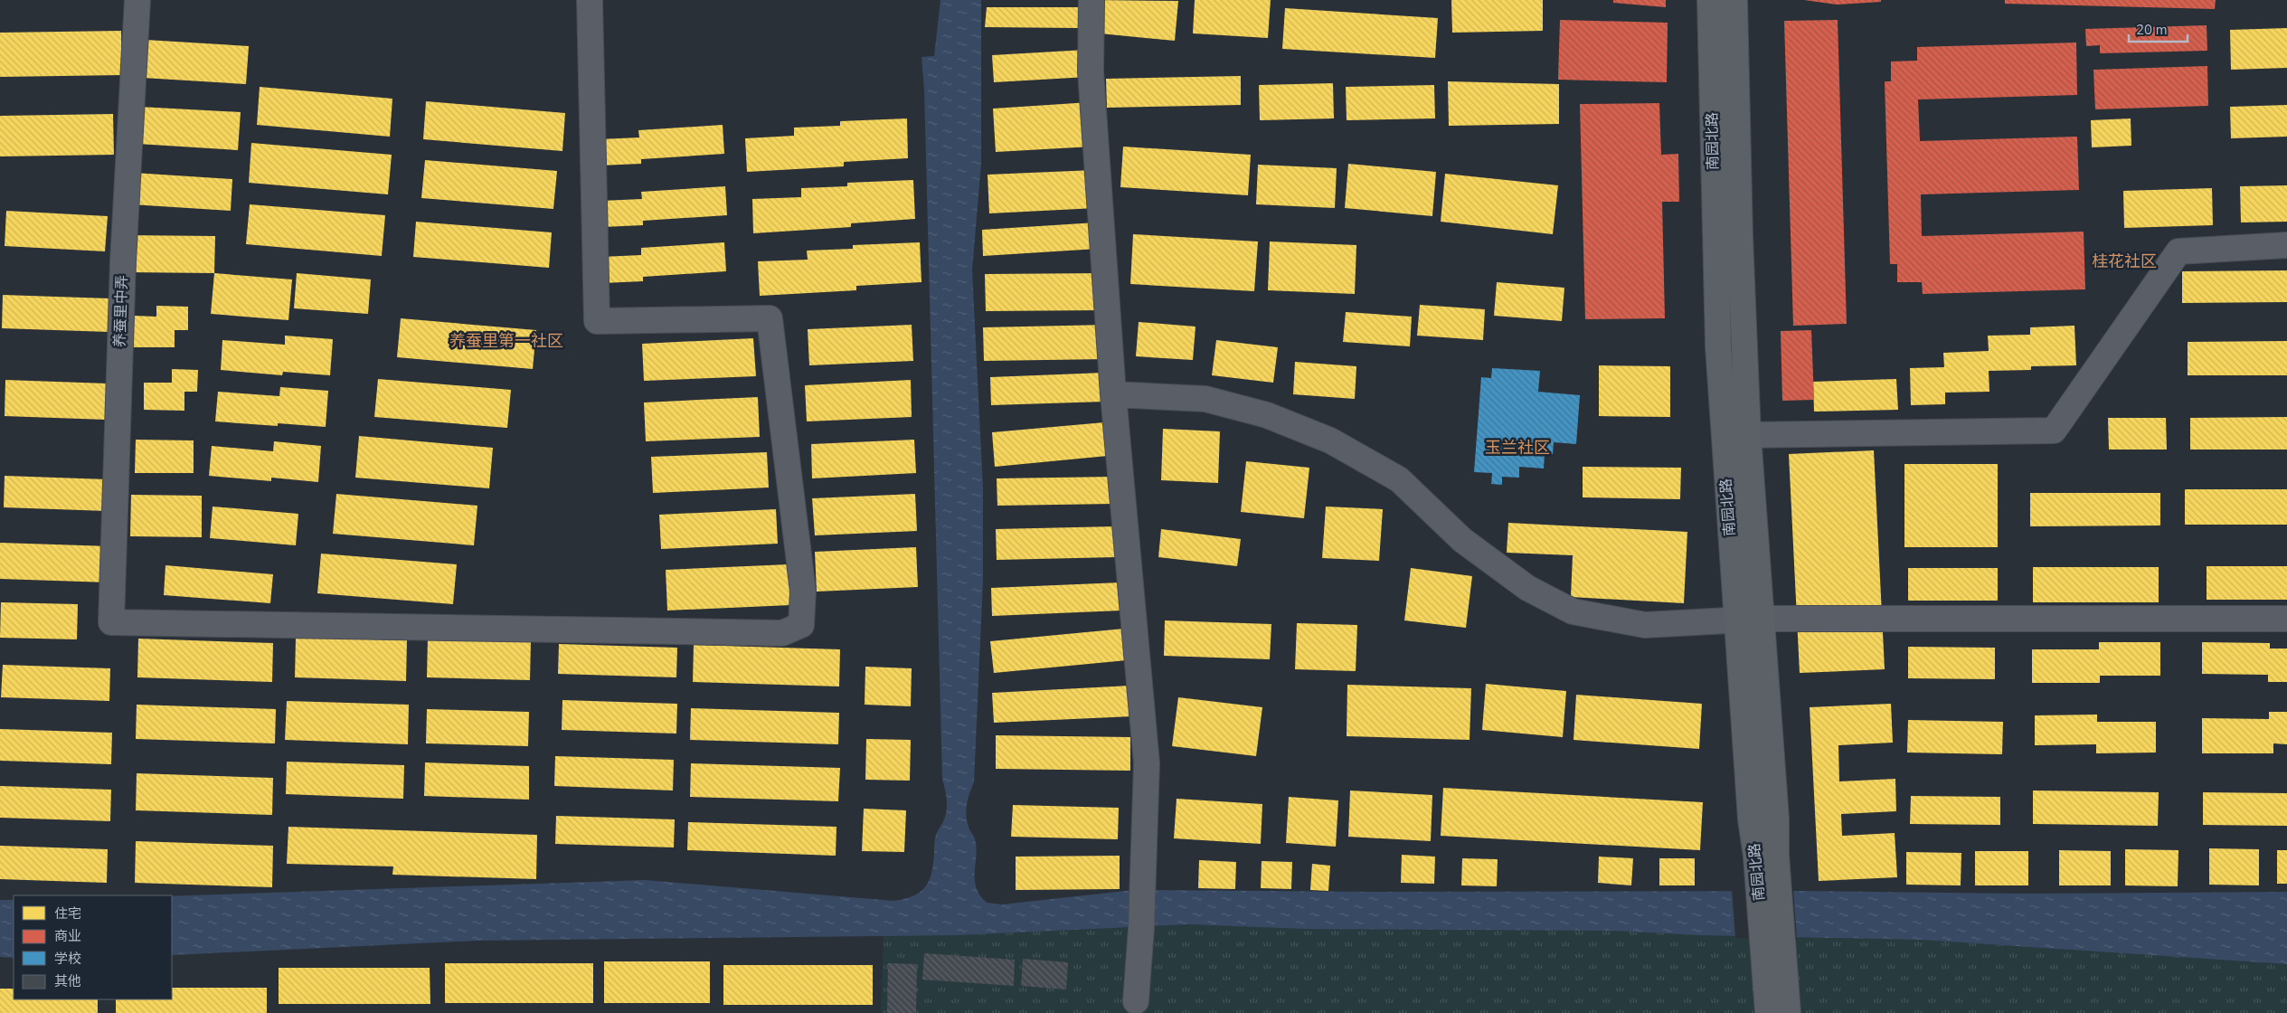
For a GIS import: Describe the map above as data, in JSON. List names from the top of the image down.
{
  "streets": {
    "main road": ["南园北路"],
    "street": ["养蚕里中弄"]
  },
  "districts": ["桂花社区", "养蚕里第一社区", "玉兰社区"],
  "legend": [
    "住宅",
    "商业",
    "学校",
    "其他"
  ],
  "scale_bar": "20 m"
}
